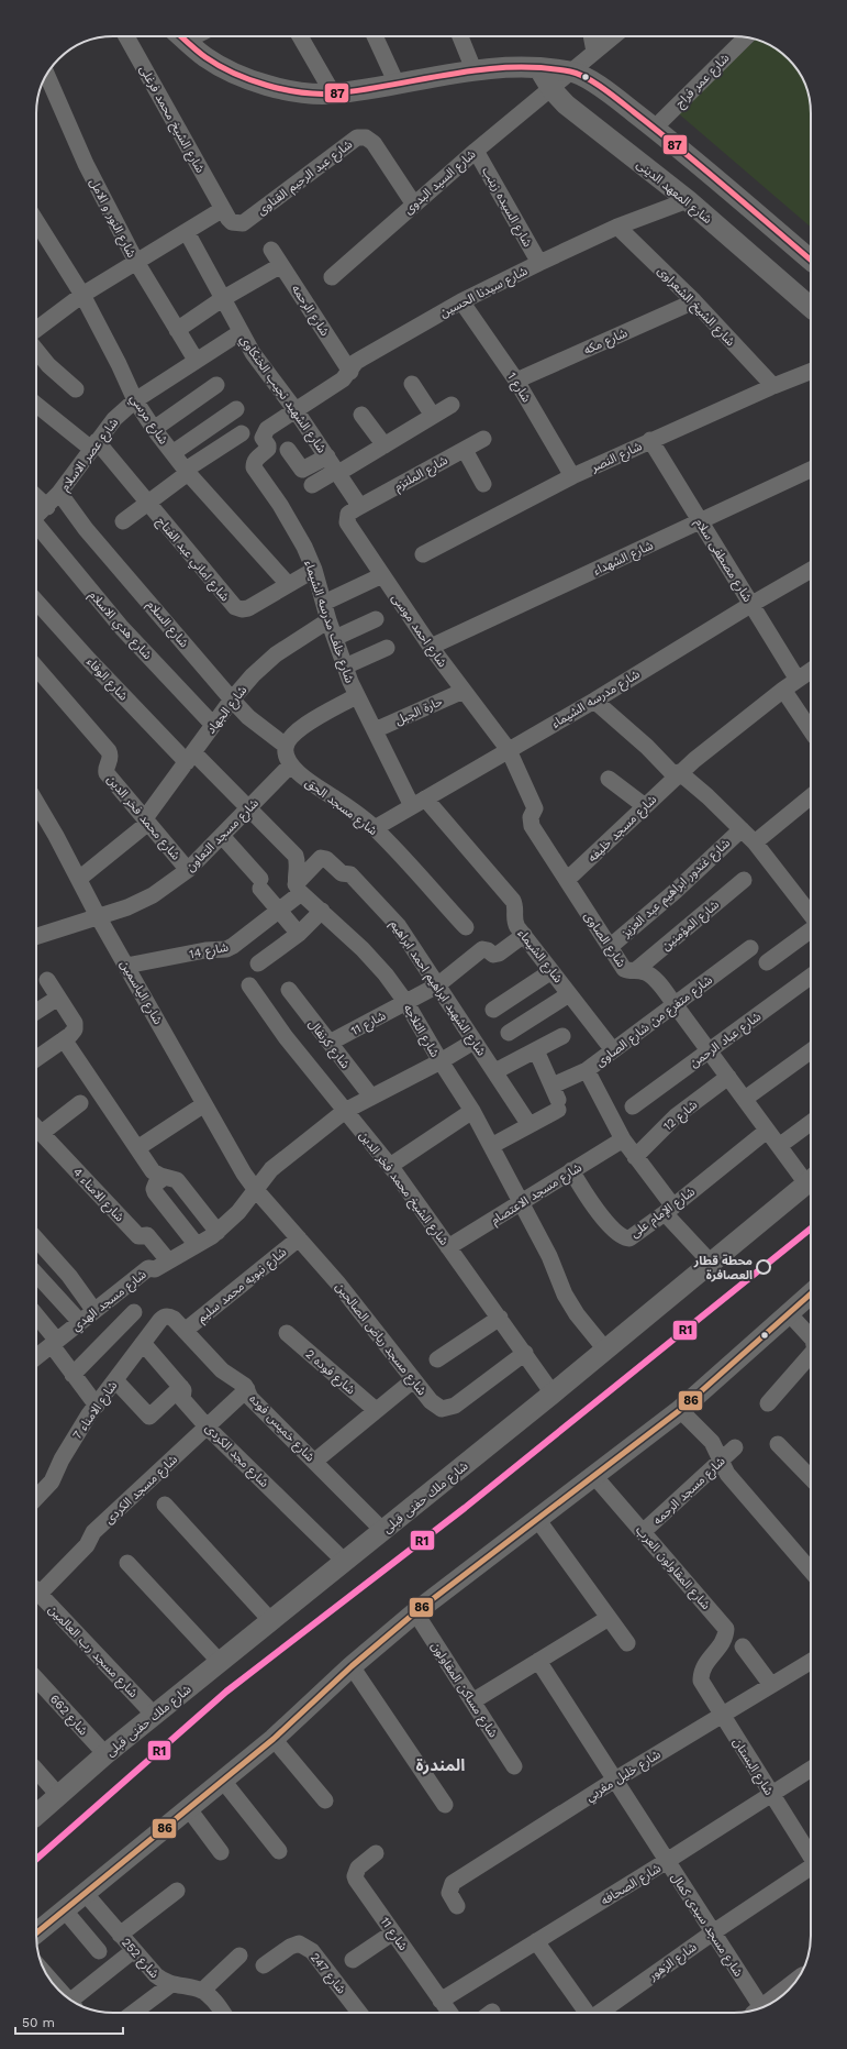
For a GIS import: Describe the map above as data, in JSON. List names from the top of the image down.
{
  "streets": {
    "street": [
      "شارع عمر فراج",
      "شارع الشيخ محمد فرغلى",
      "شارع عبد الرحيم القناوى",
      "شارع السيد البدوى",
      "شارع المعهد الدينى",
      "شارع السيده زينب",
      "شارع النور و الامل",
      "شارع سيدنا الحسين",
      "شارع الشيخ الشعراوى",
      "شارع الرحمه",
      "شارع مكه",
      "شارع 1",
      "شارع الشهيد نجيب الخنكاوي",
      "شارع مرسي",
      "شارع عصر الاسلام",
      "شارع النصر",
      "شارع الملتزم",
      "شارع الشهداء",
      "شارع اماني عبد الفتاح",
      "شارع مصطفى سلام",
      "شارع خلف مدرسه الشيماء",
      "شارع السلام",
      "شارع هدي الاسلام",
      "شارع احمد موسى",
      "شارع الوفاء",
      "شارع مدرسه الشيماء",
      "شارع الجهاد",
      "حارة الجبل",
      "شارع مسجد الحق",
      "شارع محمد فخر الدين",
      "شارع مسجد خليفه",
      "شارع مسجد التعاون",
      "شارع غندور ابراهيم عبد العزيز",
      "شارع المؤمنين",
      "شارع الصاوى",
      "شارع 14",
      "شارع الشيماء",
      "شارع الشهيد ابراهيم احمد ابراهيم",
      "شارع الياسمين",
      "شارع متفرع من شارع الصاوى",
      "شارع 11",
      "شارع الثلاجه",
      "شارع عباد الرحمن",
      "شارع كرنفال",
      "شارع 12",
      "شارع الشيخ محمد فخر الدين",
      "شارع مسجد الاعتصام",
      "شارع الامناء 4",
      "شارع الإمام على",
      "شارع نبويه محمد سليم",
      "شارع مسجد الهدي",
      "شارع مسجد رياض الصالحين",
      "شارع فوده 2",
      "شارع الامناء 7",
      "شارع خميس فوده",
      "شارع مجد الكردى",
      "شارع مسجد الكردى",
      "شارع مسجد الرحمه",
      "شارع ملك حفنى قبلى",
      "شارع المقاولون العرب",
      "شارع مسجد رب العالمين",
      "شارع مساكن المقاولون",
      "شارع 662",
      "شارع البستان",
      "شارع خليل مغربي",
      "شارع الصحافه",
      "شارع مسجد سيدى كمال",
      "شارع 252",
      "شارع الزهور",
      "شارع 247"
    ]
  },
  "crossings": [
    ["شارع الشيخ محمد فرغلى", "شارع عبد الرحيم القناوى"],
    ["شارع عبد الرحيم القناوى", "شارع السيد البدوى"],
    ["شارع السيد البدوى", "شارع المعهد الدينى"],
    ["شارع السيد البدوى", "شارع السيده زينب"],
    ["شارع المعهد الدينى", "شارع سيدنا الحسين"],
    ["شارع السيده زينب", "شارع سيدنا الحسين"],
    ["شارع النور و الامل", "شارع عصر الاسلام"],
    ["شارع سيدنا الحسين", "شارع الشيخ الشعراوى"],
    ["شارع سيدنا الحسين", "شارع الرحمه"],
    ["شارع سيدنا الحسين", "شارع 1"],
    ["شارع سيدنا الحسين", "شارع الشهيد نجيب الخنكاوي"],
    ["شارع سيدنا الحسين", "شارع خلف مدرسه الشيماء"],
    ["شارع الشيخ الشعراوى", "شارع مكه"],
    ["شارع الشيخ الشعراوى", "شارع النصر"],
    ["شارع مكه", "شارع 1"],
    ["شارع 1", "شارع النصر"],
    ["شارع الشهيد نجيب الخنكاوي", "شارع عصر الاسلام"],
    ["شارع الشهيد نجيب الخنكاوي", "شارع الملتزم"],
    ["شارع الشهيد نجيب الخنكاوي", "شارع خلف مدرسه الشيماء"],
    ["شارع الشهيد نجيب الخنكاوي", "شارع احمد موسى"],
    ["شارع مرسي", "شارع عصر الاسلام"],
    ["شارع مرسي", "شارع اماني عبد الفتاح"],
    ["شارع عصر الاسلام", "شارع اماني عبد الفتاح"],
    ["شارع عصر الاسلام", "شارع السلام"],
    ["شارع النصر", "شارع مصطفى سلام"],
    ["شارع الملتزم", "شارع احمد موسى"],
    ["شارع الشهداء", "شارع مصطفى سلام"],
    ["شارع الشهداء", "شارع احمد موسى"],
    ["شارع اماني عبد الفتاح", "شارع خلف مدرسه الشيماء"],
    ["شارع مصطفى سلام", "شارع مدرسه الشيماء"],
    ["شارع مصطفى سلام", "شارع مسجد خليفه"],
    ["شارع خلف مدرسه الشيماء", "شارع مدرسه الشيماء"],
    ["شارع خلف مدرسه الشيماء", "شارع الجهاد"],
    ["شارع خلف مدرسه الشيماء", "حارة الجبل"],
    ["شارع خلف مدرسه الشيماء", "شارع الشيماء"],
    ["شارع السلام", "شارع الجهاد"],
    ["شارع هدي الاسلام", "شارع الجهاد"],
    ["شارع احمد موسى", "شارع مدرسه الشيماء"],
    ["شارع احمد موسى", "حارة الجبل"],
    ["شارع احمد موسى", "شارع الصاوى"],
    ["شارع الوفاء", "شارع الجهاد"],
    ["شارع مدرسه الشيماء", "شارع مسجد الحق"],
    ["شارع مدرسه الشيماء", "شارع الصاوى"],
    ["شارع مدرسه الشيماء", "شارع الشيماء"],
    ["شارع الجهاد", "شارع محمد فخر الدين"],
    ["شارع الجهاد", "شارع الياسمين"],
    ["شارع مسجد الحق", "شارع مسجد التعاون"],
    ["شارع محمد فخر الدين", "شارع مسجد التعاون"],
    ["شارع مسجد خليفه", "شارع الصاوى"],
    ["شارع مسجد التعاون", "شارع الياسمين"],
    ["شارع غندور ابراهيم عبد العزيز", "شارع الصاوى"],
    ["شارع المؤمنين", "شارع الصاوى"],
    ["شارع الصاوى", "شارع متفرع من شارع الصاوى"],
    ["شارع الصاوى", "شارع عباد الرحمن"],
    ["شارع الصاوى", "شارع 12"],
    ["شارع الصاوى", "شارع الإمام على"],
    ["شارع 14", "شارع الشهيد ابراهيم احمد ابراهيم"],
    ["شارع 14", "شارع الياسمين"],
    ["شارع 14", "شارع الثلاجه"],
    ["شارع الشيماء", "شارع متفرع من شارع الصاوى"],
    ["شارع الشيماء", "شارع 11"],
    ["شارع الشهيد ابراهيم احمد ابراهيم", "شارع متفرع من شارع الصاوى"],
    ["شارع الشهيد ابراهيم احمد ابراهيم", "شارع 11"],
    ["شارع الشهيد ابراهيم احمد ابراهيم", "شارع الثلاجه"],
    ["شارع الشهيد ابراهيم احمد ابراهيم", "شارع مسجد الهدي"],
    ["شارع الياسمين", "شارع مسجد الهدي"],
    ["شارع الياسمين", "شارع مسجد رياض الصالحين"],
    ["شارع متفرع من شارع الصاوى", "شارع الثلاجه"],
    ["شارع 11", "شارع الثلاجه"],
    ["شارع 11", "شارع كرنفال"],
    ["شارع 11", "شارع الصحافه"],
    ["شارع الثلاجه", "شارع مسجد الاعتصام"],
    ["شارع الثلاجه", "شارع مسجد الهدي"],
    ["شارع الثلاجه", "شارع ملك حفنى قبلى"],
    ["شارع كرنفال", "شارع مسجد الهدي"],
    ["شارع الشيخ محمد فخر الدين", "شارع مسجد الاعتصام"],
    ["شارع الشيخ محمد فخر الدين", "شارع مسجد الهدي"],
    ["شارع الشيخ محمد فخر الدين", "شارع مسجد رياض الصالحين"],
    ["شارع الشيخ محمد فخر الدين", "شارع ملك حفنى قبلى"],
    ["شارع مسجد الاعتصام", "شارع الإمام على"],
    ["شارع الامناء 4", "شارع مسجد الهدي"],
    ["شارع نبويه محمد سليم", "شارع مسجد رياض الصالحين"],
    ["شارع نبويه محمد سليم", "شارع خميس فوده"],
    ["شارع مسجد الهدي", "شارع مسجد رياض الصالحين"],
    ["شارع الامناء 7", "شارع خميس فوده"],
    ["شارع الامناء 7", "شارع مجد الكردى"],
    ["شارع خميس فوده", "شارع مسجد الكردى"],
    ["شارع خميس فوده", "شارع ملك حفنى قبلى"],
    ["شارع مجد الكردى", "شارع مسجد الكردى"],
    ["شارع مجد الكردى", "شارع ملك حفنى قبلى"],
    ["شارع مسجد الكردى", "شارع مسجد رب العالمين"],
    ["شارع مسجد الرحمه", "شارع المقاولون العرب"],
    ["شارع ملك حفنى قبلى", "شارع مسجد رب العالمين"],
    ["شارع ملك حفنى قبلى", "شارع 662"],
    ["شارع المقاولون العرب", "شارع البستان"],
    ["شارع البستان", "شارع خليل مغربي"],
    ["شارع البستان", "شارع الصحافه"],
    ["شارع خليل مغربي", "شارع مسجد سيدى كمال"],
    ["شارع الصحافه", "شارع مسجد سيدى كمال"],
    ["شارع مسجد سيدى كمال", "شارع الزهور"]
  ],
  "districts": ["المندرة"],
  "places": ["محطة قطار العصافرة"],
  "lines": ["transit line 87", "transit line R1", "transit line 86"],
  "scale_bar": "50 m"
}
